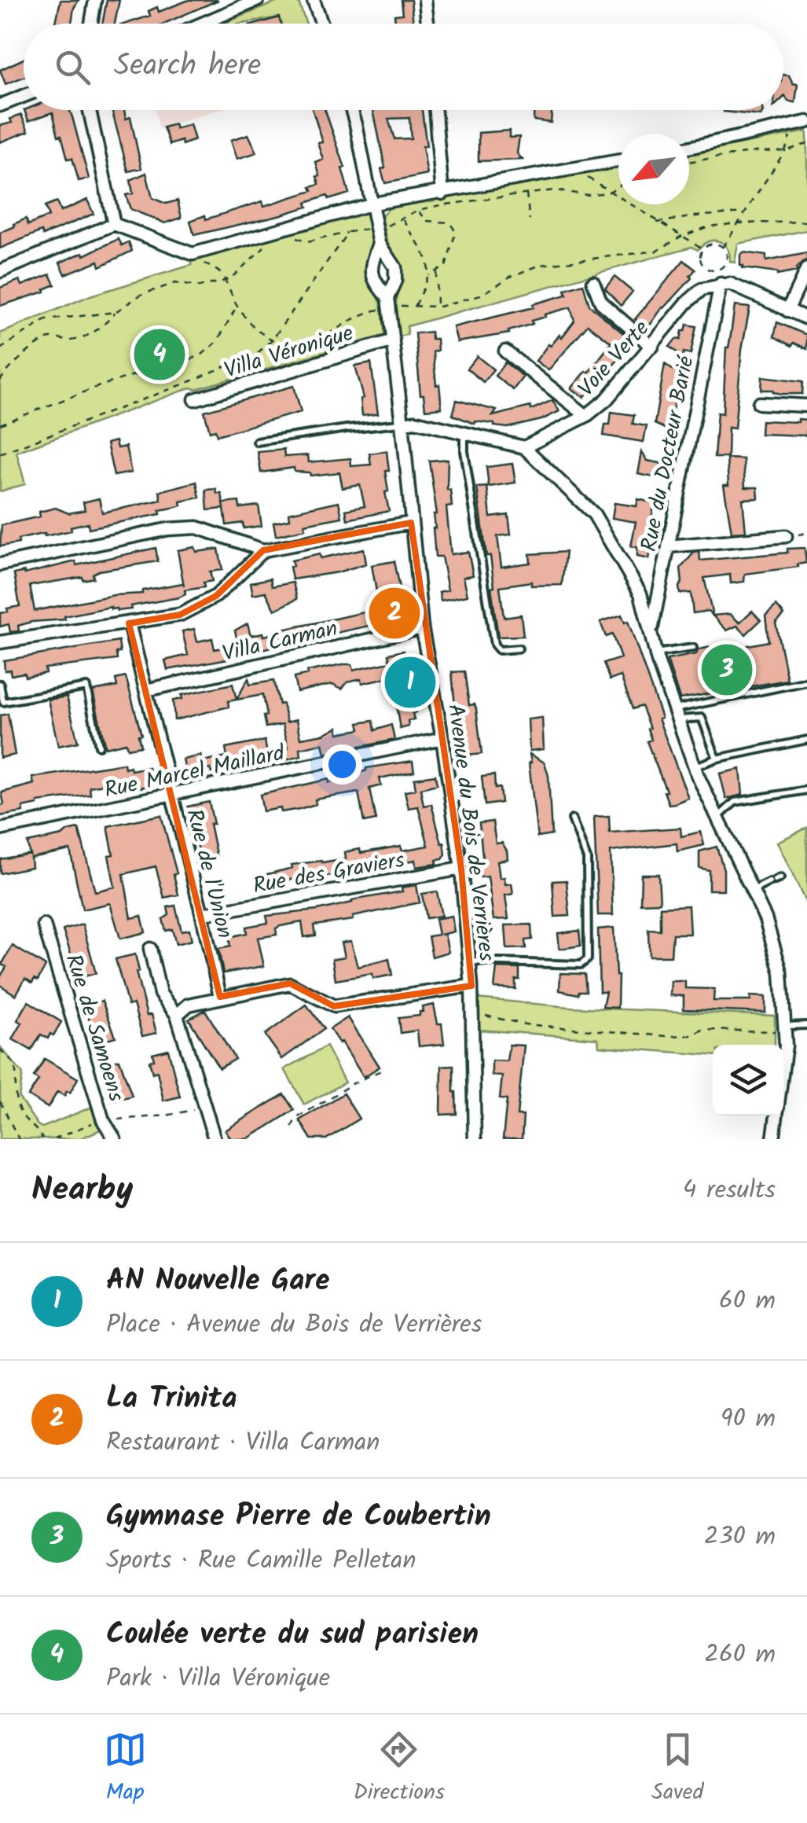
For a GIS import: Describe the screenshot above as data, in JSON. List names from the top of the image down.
{
  "streets": {
    "street": [
      "Villa Véronique",
      "Voie Verte",
      "Rue du Docteur Barié",
      "Villa Carman",
      "Rue Marcel Maillard",
      "Avenue du Bois de Verrières",
      "Rue des Graviers",
      "Rue de l'Union",
      "Rue de Samoens"
    ]
  },
  "crossings": [
    ["Villa Véronique", "Avenue du Bois de Verrières"],
    ["Voie Verte", "Rue du Docteur Barié"],
    ["Villa Carman", "Avenue du Bois de Verrières"],
    ["Villa Carman", "Rue de l'Union"],
    ["Rue Marcel Maillard", "Avenue du Bois de Verrières"],
    ["Rue Marcel Maillard", "Rue de l'Union"],
    ["Avenue du Bois de Verrières", "Rue des Graviers"],
    ["Rue des Graviers", "Rue de l'Union"]
  ],
  "north": "bottom left",
  "page": {
    "search": "Search here",
    "pins": [
      "4",
      "2",
      "3",
      "1"
    ],
    "heading": ["Nearby", "4 results"],
    "list": [
      {
        "mark": "1",
        "name": "AN Nouvelle Gare",
        "note": "Place · Avenue du Bois de Verrières",
        "value": "60 m"
      },
      {
        "mark": "2",
        "name": "La Trinita",
        "note": "Restaurant · Villa Carman",
        "value": "90 m"
      },
      {
        "mark": "3",
        "name": "Gymnase Pierre de Coubertin",
        "note": "Sports · Rue Camille Pelletan",
        "value": "230 m"
      },
      {
        "mark": "4",
        "name": "Coulée verte du sud parisien",
        "note": "Park · Villa Véronique",
        "value": "260 m"
      }
    ],
    "nav": ["Map", "Directions", "Saved"]
  }
}
